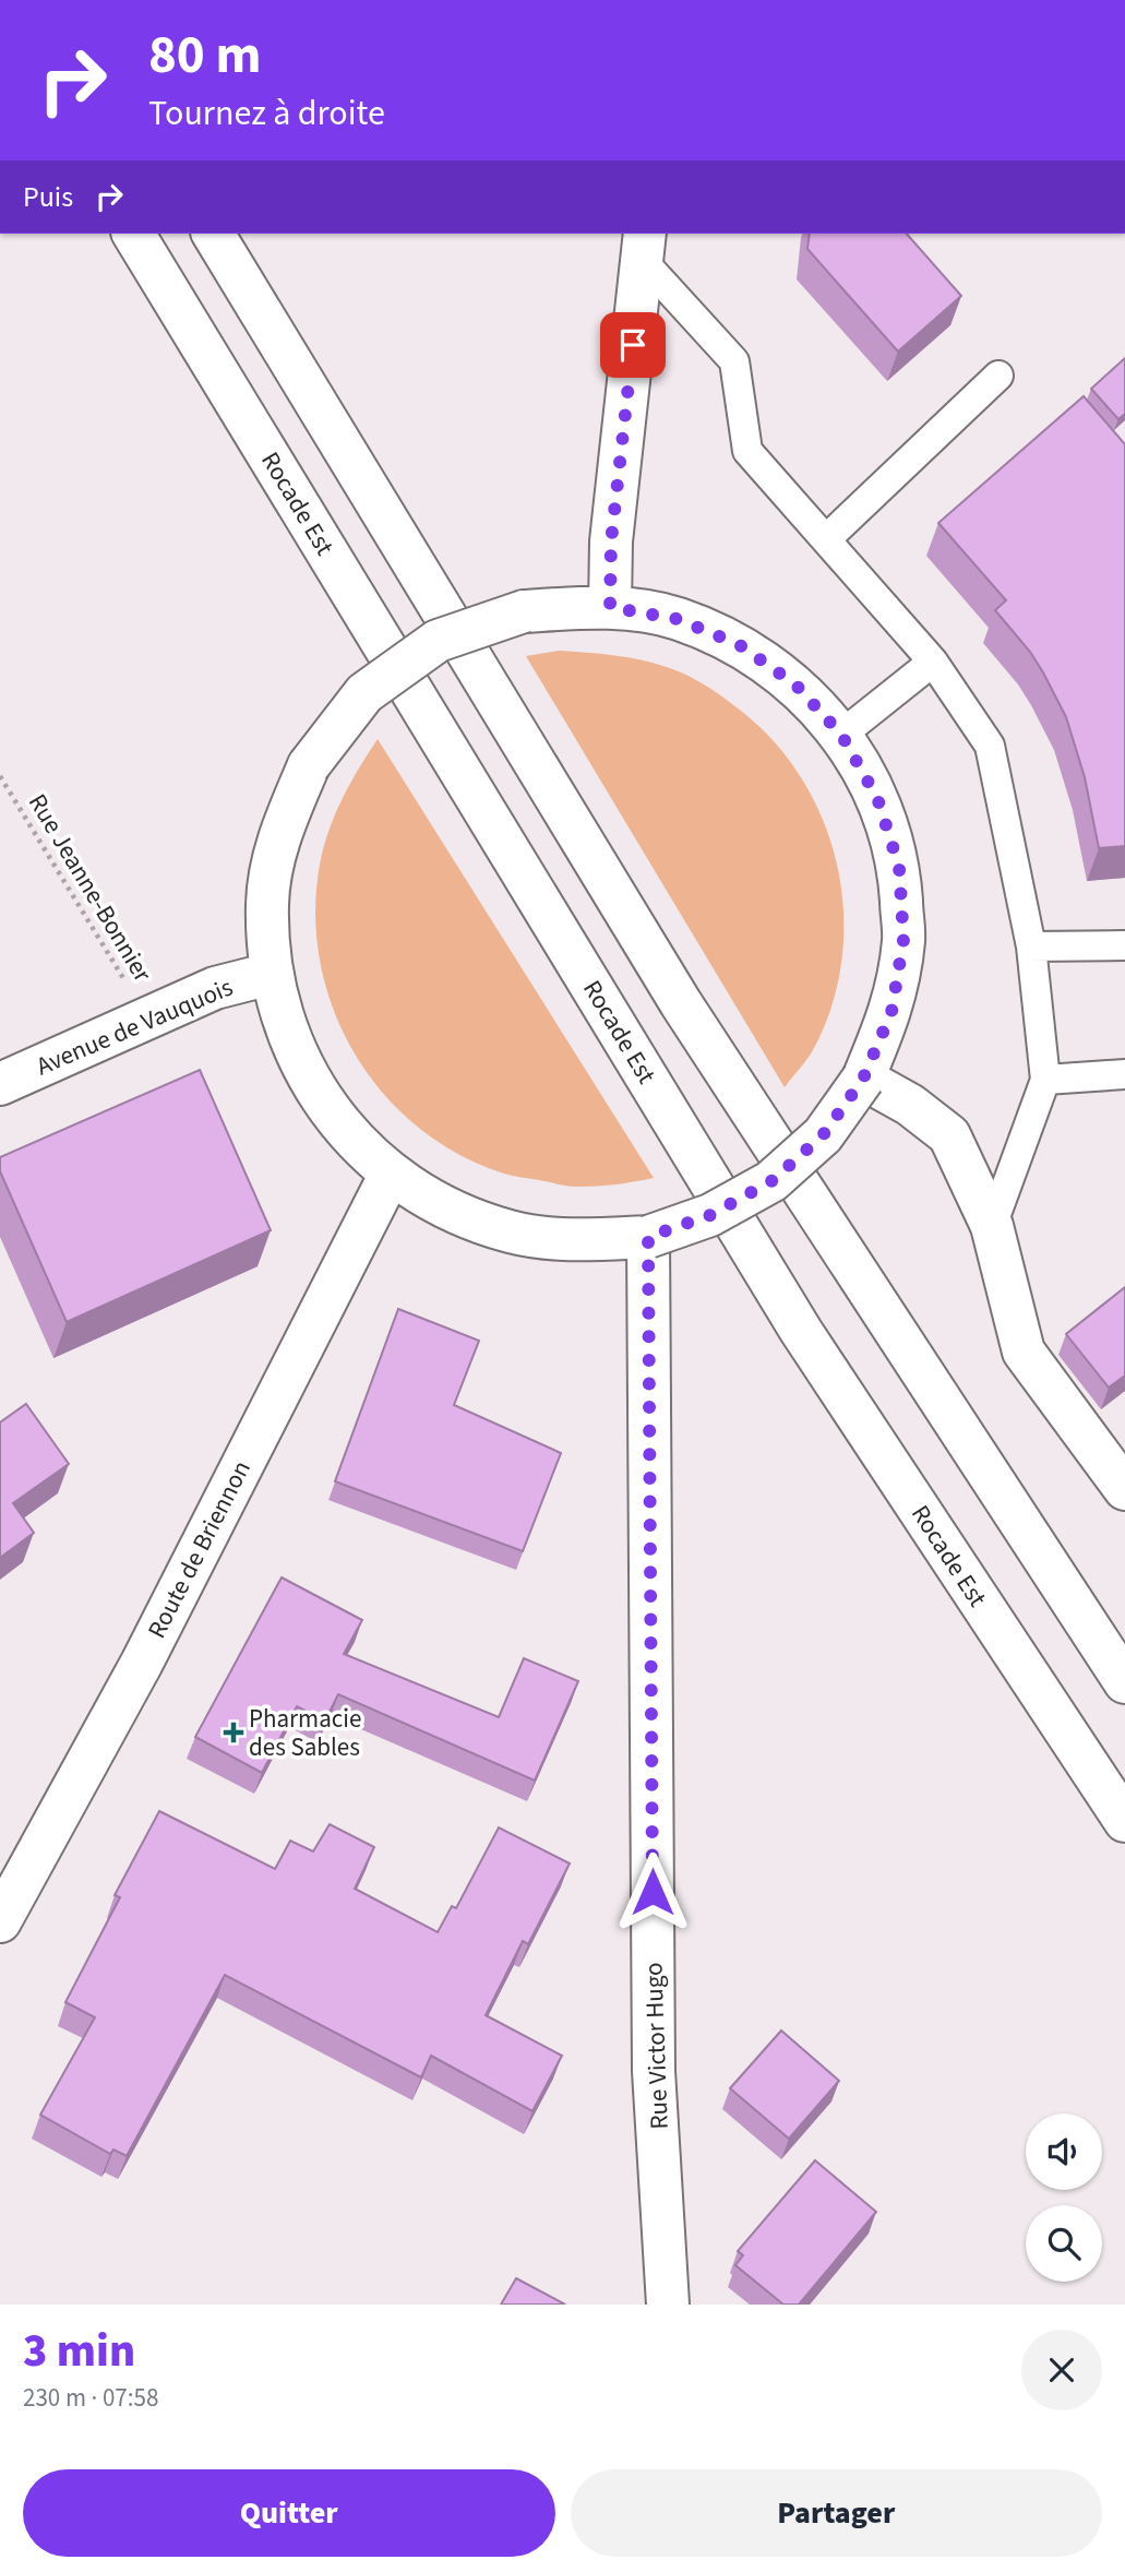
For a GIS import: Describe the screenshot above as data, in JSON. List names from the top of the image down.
{
  "streets": {
    "main road": [
      "Rocade Est",
      "Avenue de Vauquois",
      "Route de Briennon",
      "Rue Victor Hugo"
    ],
    "path": ["Rue Jeanne-Bonnier"]
  },
  "crossings": [
    ["Rue Jeanne-Bonnier", "Avenue de Vauquois"]
  ],
  "places": {
    "health": ["Pharmacie des Sables"]
  },
  "page": {
    "turn": ["80 m", "Tournez à droite"],
    "then": "Puis",
    "heading": ["3 min", "230 m · 07:58"],
    "buttons": ["Quitter", "Partager"]
  }
}
